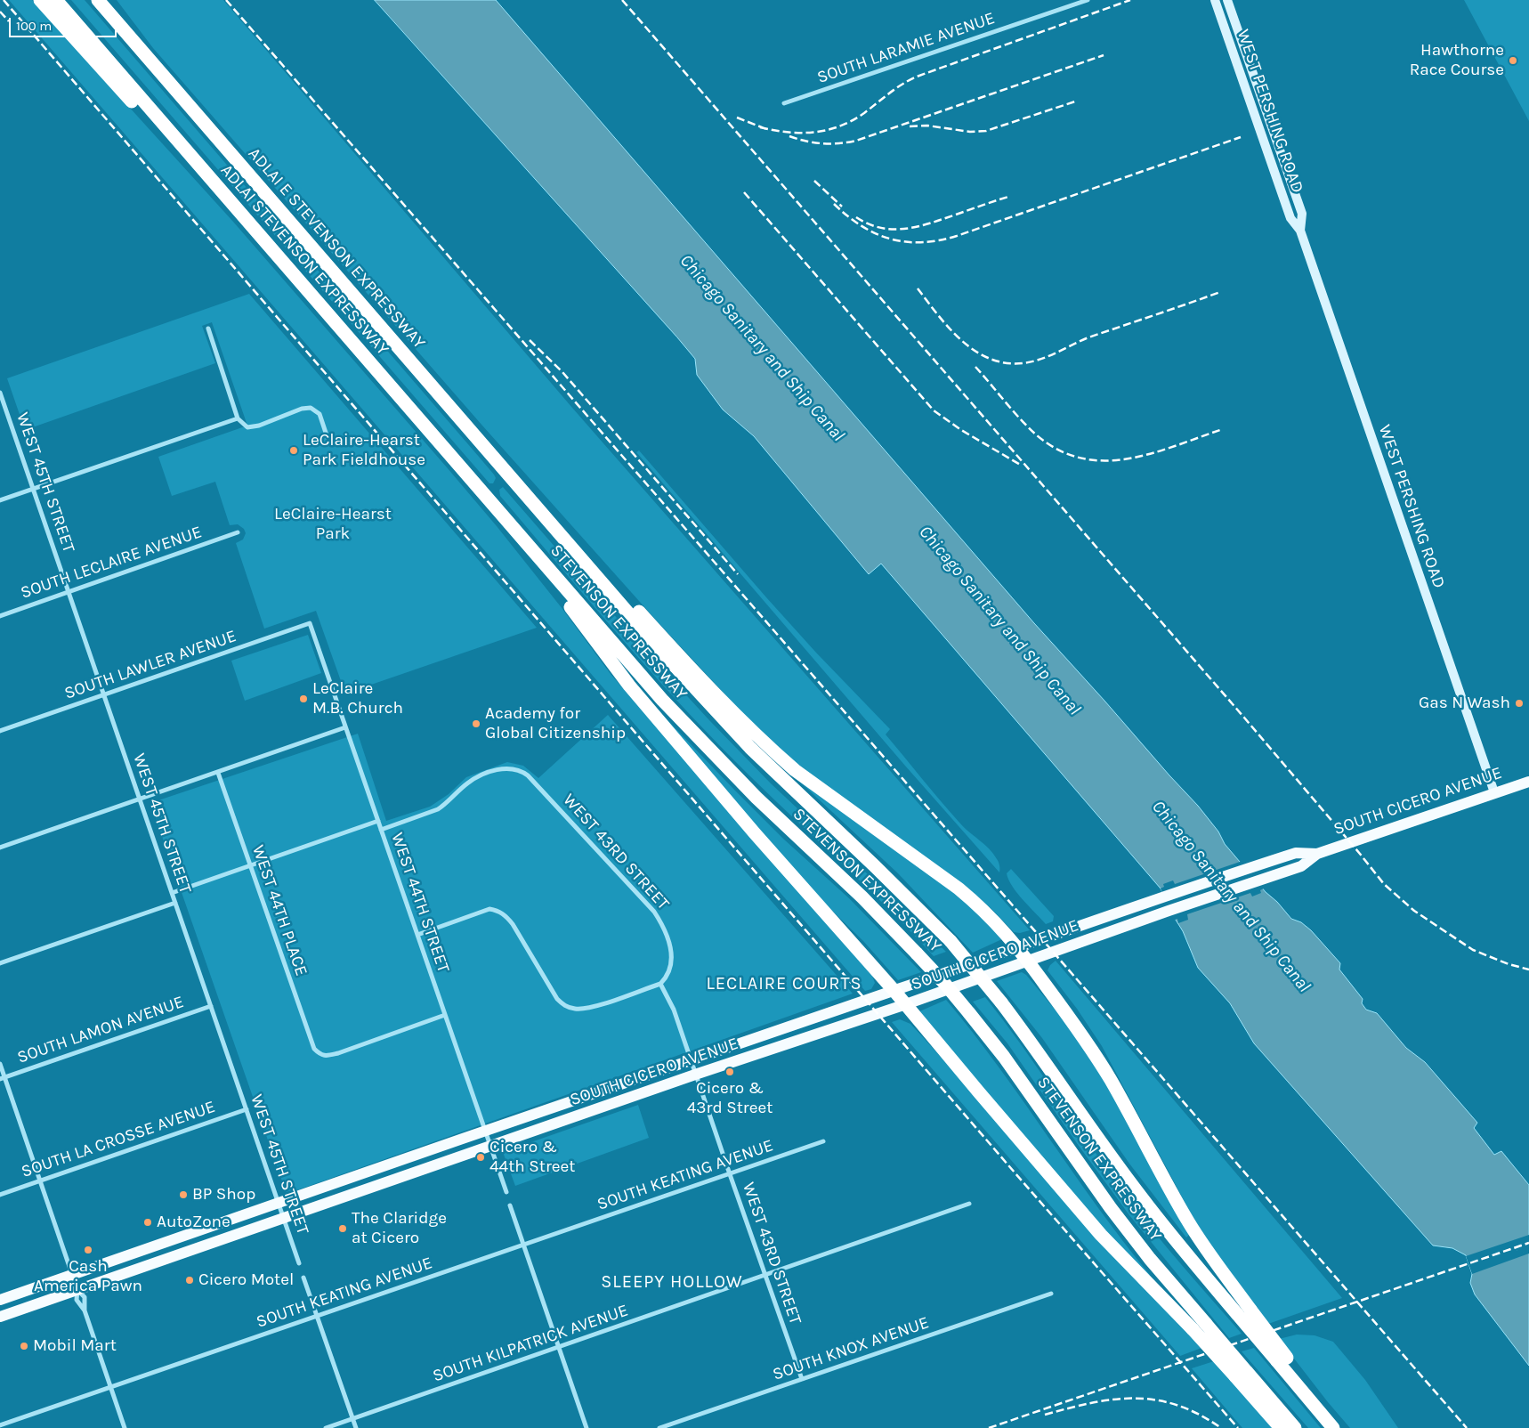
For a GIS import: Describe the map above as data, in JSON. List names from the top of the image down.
{
  "streets": {
    "highway": ["ADLAI E STEVENSON EXPRESSWAY", "ADLAI STEVENSON EXPRESSWAY", "STEVENSON EXPRESSWAY"],
    "main road": ["WEST PERSHING ROAD", "SOUTH CICERO AVENUE"],
    "street": [
      "SOUTH LARAMIE AVENUE",
      "WEST 45TH STREET",
      "SOUTH LECLAIRE AVENUE",
      "SOUTH LAWLER AVENUE",
      "WEST 43RD STREET",
      "WEST 44TH STREET",
      "WEST 44TH PLACE",
      "SOUTH LAMON AVENUE",
      "SOUTH LA CROSSE AVENUE",
      "SOUTH KEATING AVENUE",
      "SOUTH KILPATRICK AVENUE",
      "SOUTH KNOX AVENUE"
    ]
  },
  "crossings": [
    ["WEST PERSHING ROAD", "SOUTH CICERO AVENUE"],
    ["ADLAI E STEVENSON EXPRESSWAY", "STEVENSON EXPRESSWAY"],
    ["ADLAI STEVENSON EXPRESSWAY", "STEVENSON EXPRESSWAY"],
    ["WEST 45TH STREET", "SOUTH LECLAIRE AVENUE"],
    ["WEST 45TH STREET", "SOUTH LAWLER AVENUE"],
    ["WEST 45TH STREET", "SOUTH CICERO AVENUE"],
    ["WEST 45TH STREET", "SOUTH LAMON AVENUE"],
    ["WEST 45TH STREET", "SOUTH LA CROSSE AVENUE"],
    ["SOUTH LAWLER AVENUE", "WEST 44TH STREET"],
    ["SOUTH CICERO AVENUE", "WEST 43RD STREET"],
    ["SOUTH CICERO AVENUE", "WEST 44TH STREET"],
    ["WEST 43RD STREET", "WEST 44TH STREET"],
    ["WEST 43RD STREET", "SOUTH KEATING AVENUE"],
    ["WEST 43RD STREET", "SOUTH KILPATRICK AVENUE"],
    ["WEST 43RD STREET", "SOUTH KNOX AVENUE"],
    ["WEST 44TH STREET", "WEST 44TH PLACE"]
  ],
  "districts": ["LECLAIRE COURTS", "SLEEPY HOLLOW"],
  "water": ["Chicago Sanitary and Ship Canal"],
  "parks": ["LeClaire-Hearst Park"],
  "places": [
    "Hawthorne Race Course",
    "LeClaire-Hearst Park Fieldhouse",
    "LeClaire M.B. Church",
    "Gas N Wash",
    "Academy for Global Citizenship",
    "Cicero & 43rd Street",
    "Cicero & 44th Street",
    "BP Shop",
    "AutoZone",
    "The Claridge at Cicero",
    "Cash America Pawn",
    "Cicero Motel",
    "Mobil Mart"
  ],
  "scale_bar": "100 m"
}
